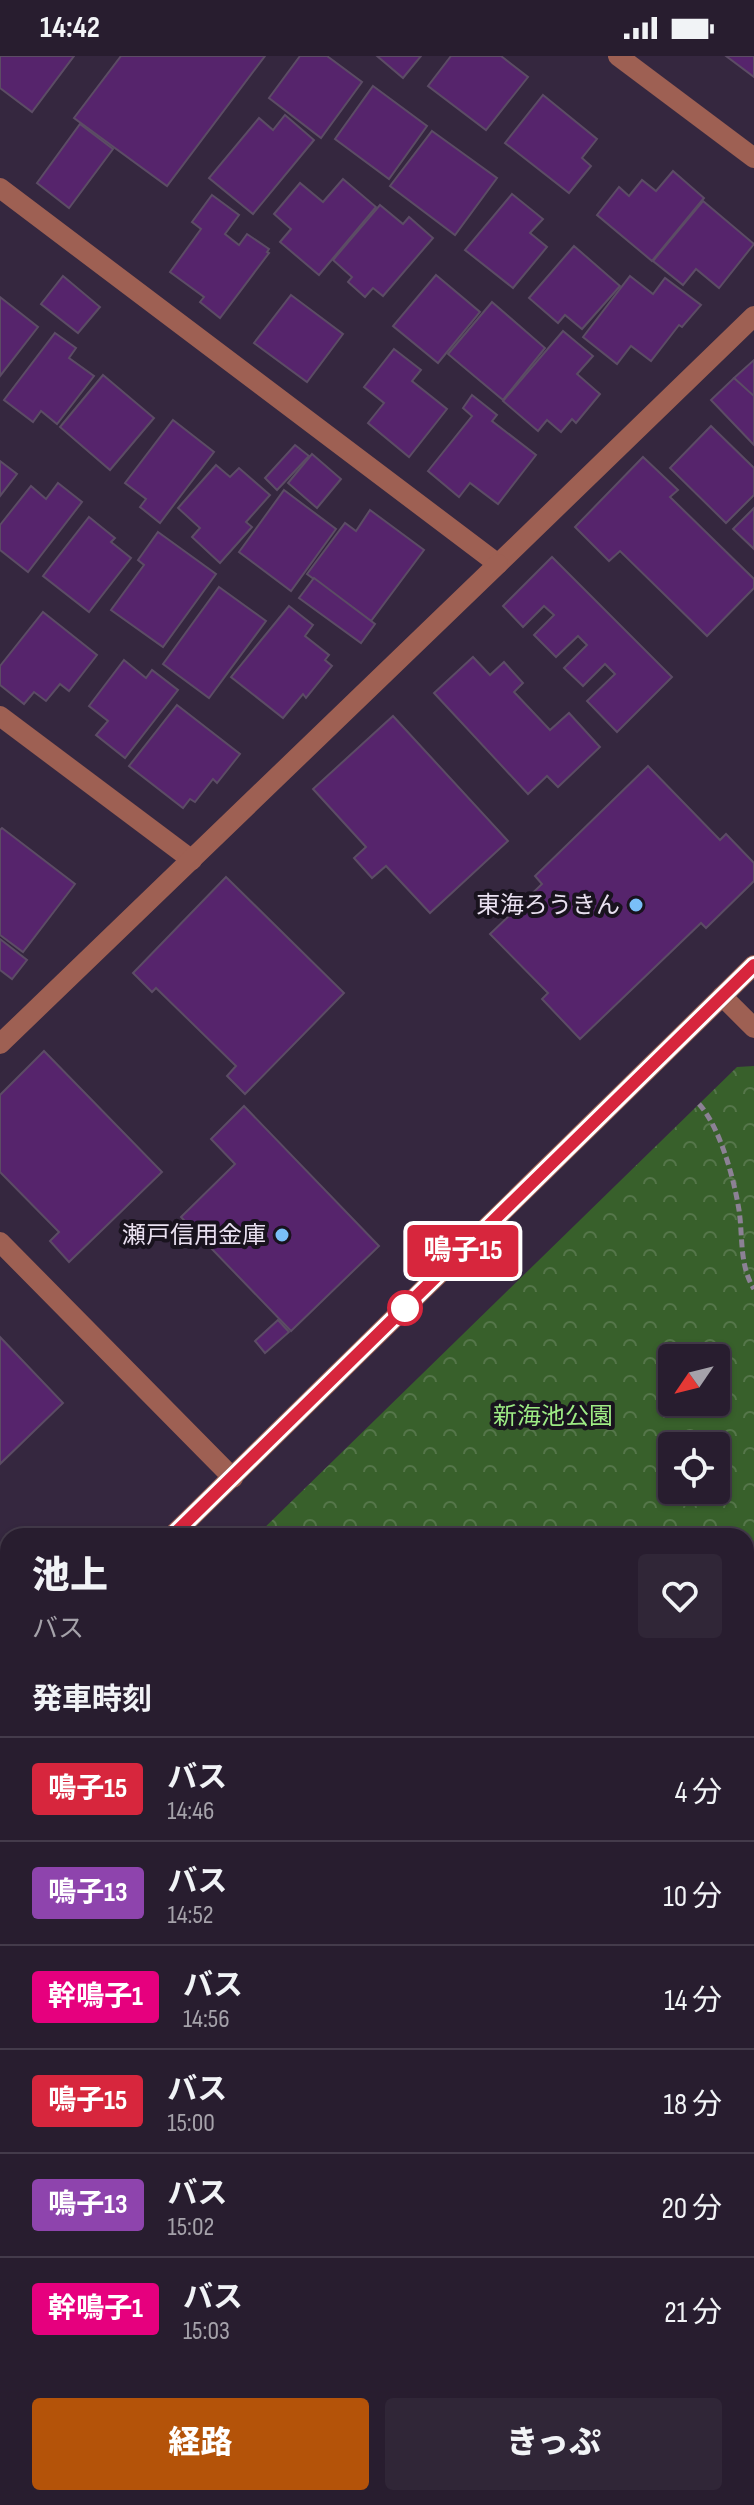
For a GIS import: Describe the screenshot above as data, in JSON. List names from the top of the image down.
{
  "parks": ["新海池公園"],
  "places": ["東海ろうきん", "瀬戸信用金庫"],
  "lines": ["bus line 鳴子15"],
  "north": "bottom left",
  "page": {
    "status": "14:42",
    "on_map": "鳴子15",
    "heading": [
      ["池上", "バス"],
      "発車時刻"
    ],
    "list": [
      {
        "mark": "鳴子15",
        "name": "バス",
        "note": "14:46",
        "value": "4 分"
      },
      {
        "mark": "鳴子13",
        "name": "バス",
        "note": "14:52",
        "value": "10 分"
      },
      {
        "mark": "幹鳴子1",
        "name": "バス",
        "note": "14:56",
        "value": "14 分"
      },
      {
        "mark": "鳴子15",
        "name": "バス",
        "note": "15:00",
        "value": "18 分"
      },
      {
        "mark": "鳴子13",
        "name": "バス",
        "note": "15:02",
        "value": "20 分"
      },
      {
        "mark": "幹鳴子1",
        "name": "バス",
        "note": "15:03",
        "value": "21 分"
      }
    ],
    "buttons": ["経路", "きっぷ"]
  }
}
